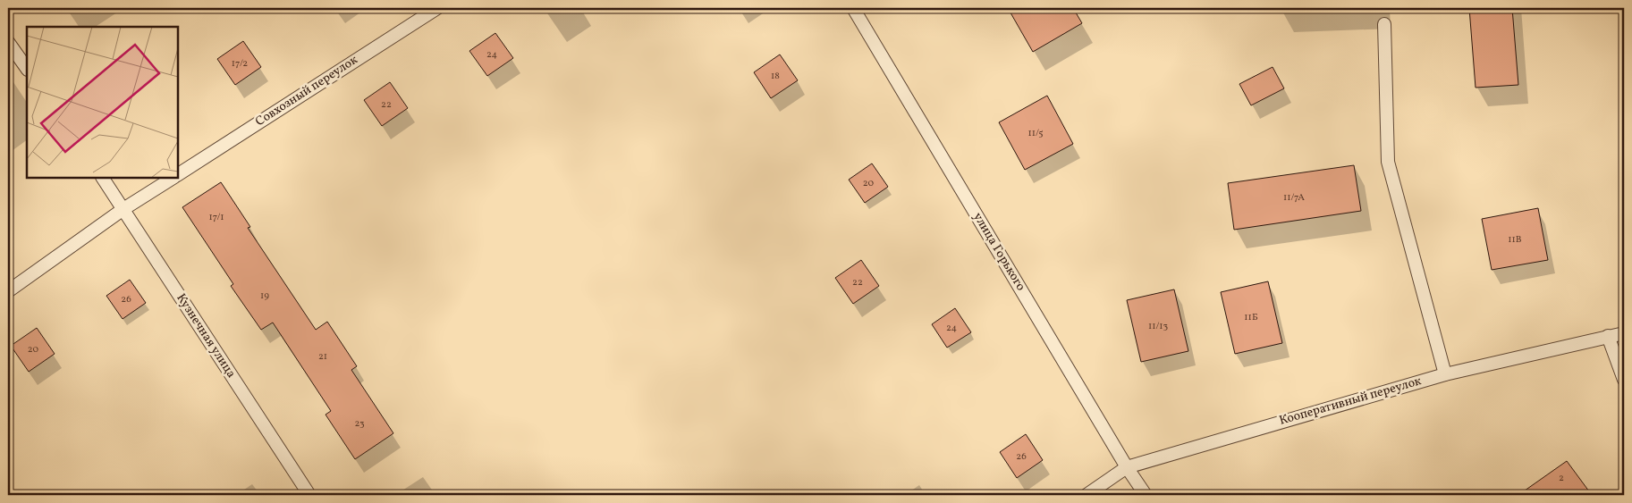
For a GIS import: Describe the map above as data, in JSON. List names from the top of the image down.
{
  "streets": {
    "lane": [
      "Совхозный переулок",
      "улица Горького",
      "Кузнечная улица",
      "Кооперативный переулок"
    ]
  },
  "crossings": [
    ["Совхозный переулок", "Кузнечная улица"],
    ["улица Горького", "Кооперативный переулок"]
  ],
  "house_numbers": [
    "24",
    "17/2",
    "18",
    "22",
    "11/5",
    "20",
    "11/7А",
    "17/1",
    "11В",
    "22",
    "19",
    "26",
    "11Б",
    "11/13",
    "24",
    "20",
    "21",
    "23",
    "26",
    "2"
  ]
}
